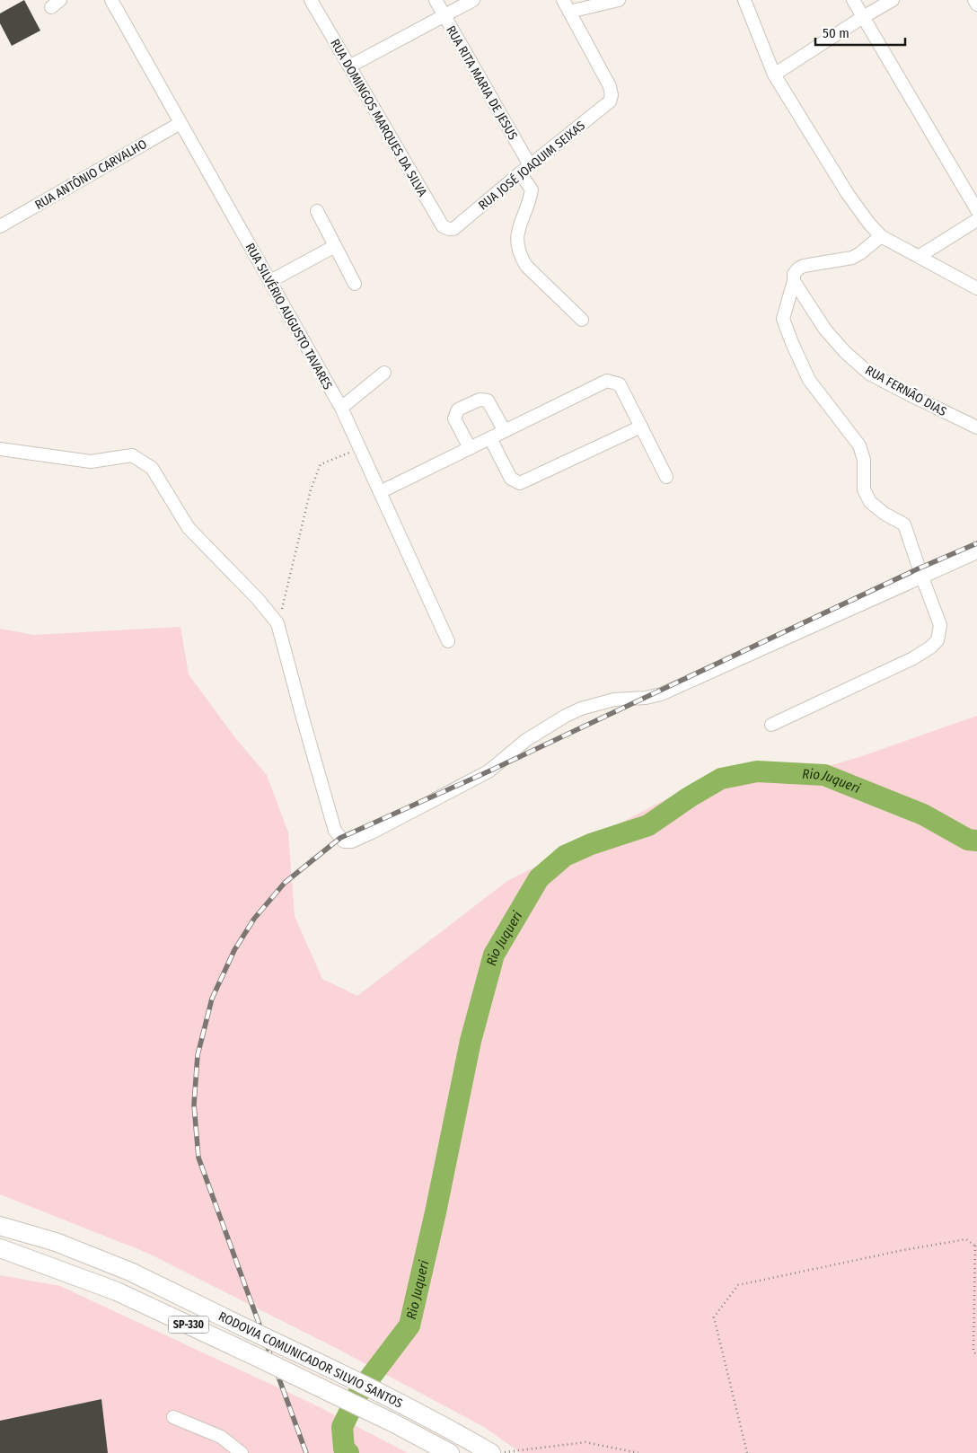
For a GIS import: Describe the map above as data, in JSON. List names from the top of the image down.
{
  "streets": {
    "highway": ["SP-330", "RODOVIA COMUNICADOR SILVIO SANTOS"],
    "street": [
      "RUA RITA MARIA DE JESUS",
      "RUA DOMINGOS MARQUES DA SILVA",
      "RUA JOSÉ JOAQUIM SEIXAS",
      "RUA ANTÔNIO CARVALHO",
      "RUA SILVÉRIO AUGUSTO TAVARES",
      "RUA FERNÃO DIAS"
    ]
  },
  "crossings": [
    ["RUA RITA MARIA DE JESUS", "RUA JOSÉ JOAQUIM SEIXAS"],
    ["RUA DOMINGOS MARQUES DA SILVA", "RUA JOSÉ JOAQUIM SEIXAS"],
    ["RUA ANTÔNIO CARVALHO", "RUA SILVÉRIO AUGUSTO TAVARES"]
  ],
  "water": ["Rio Juqueri"],
  "scale_bar": "50 m"
}
